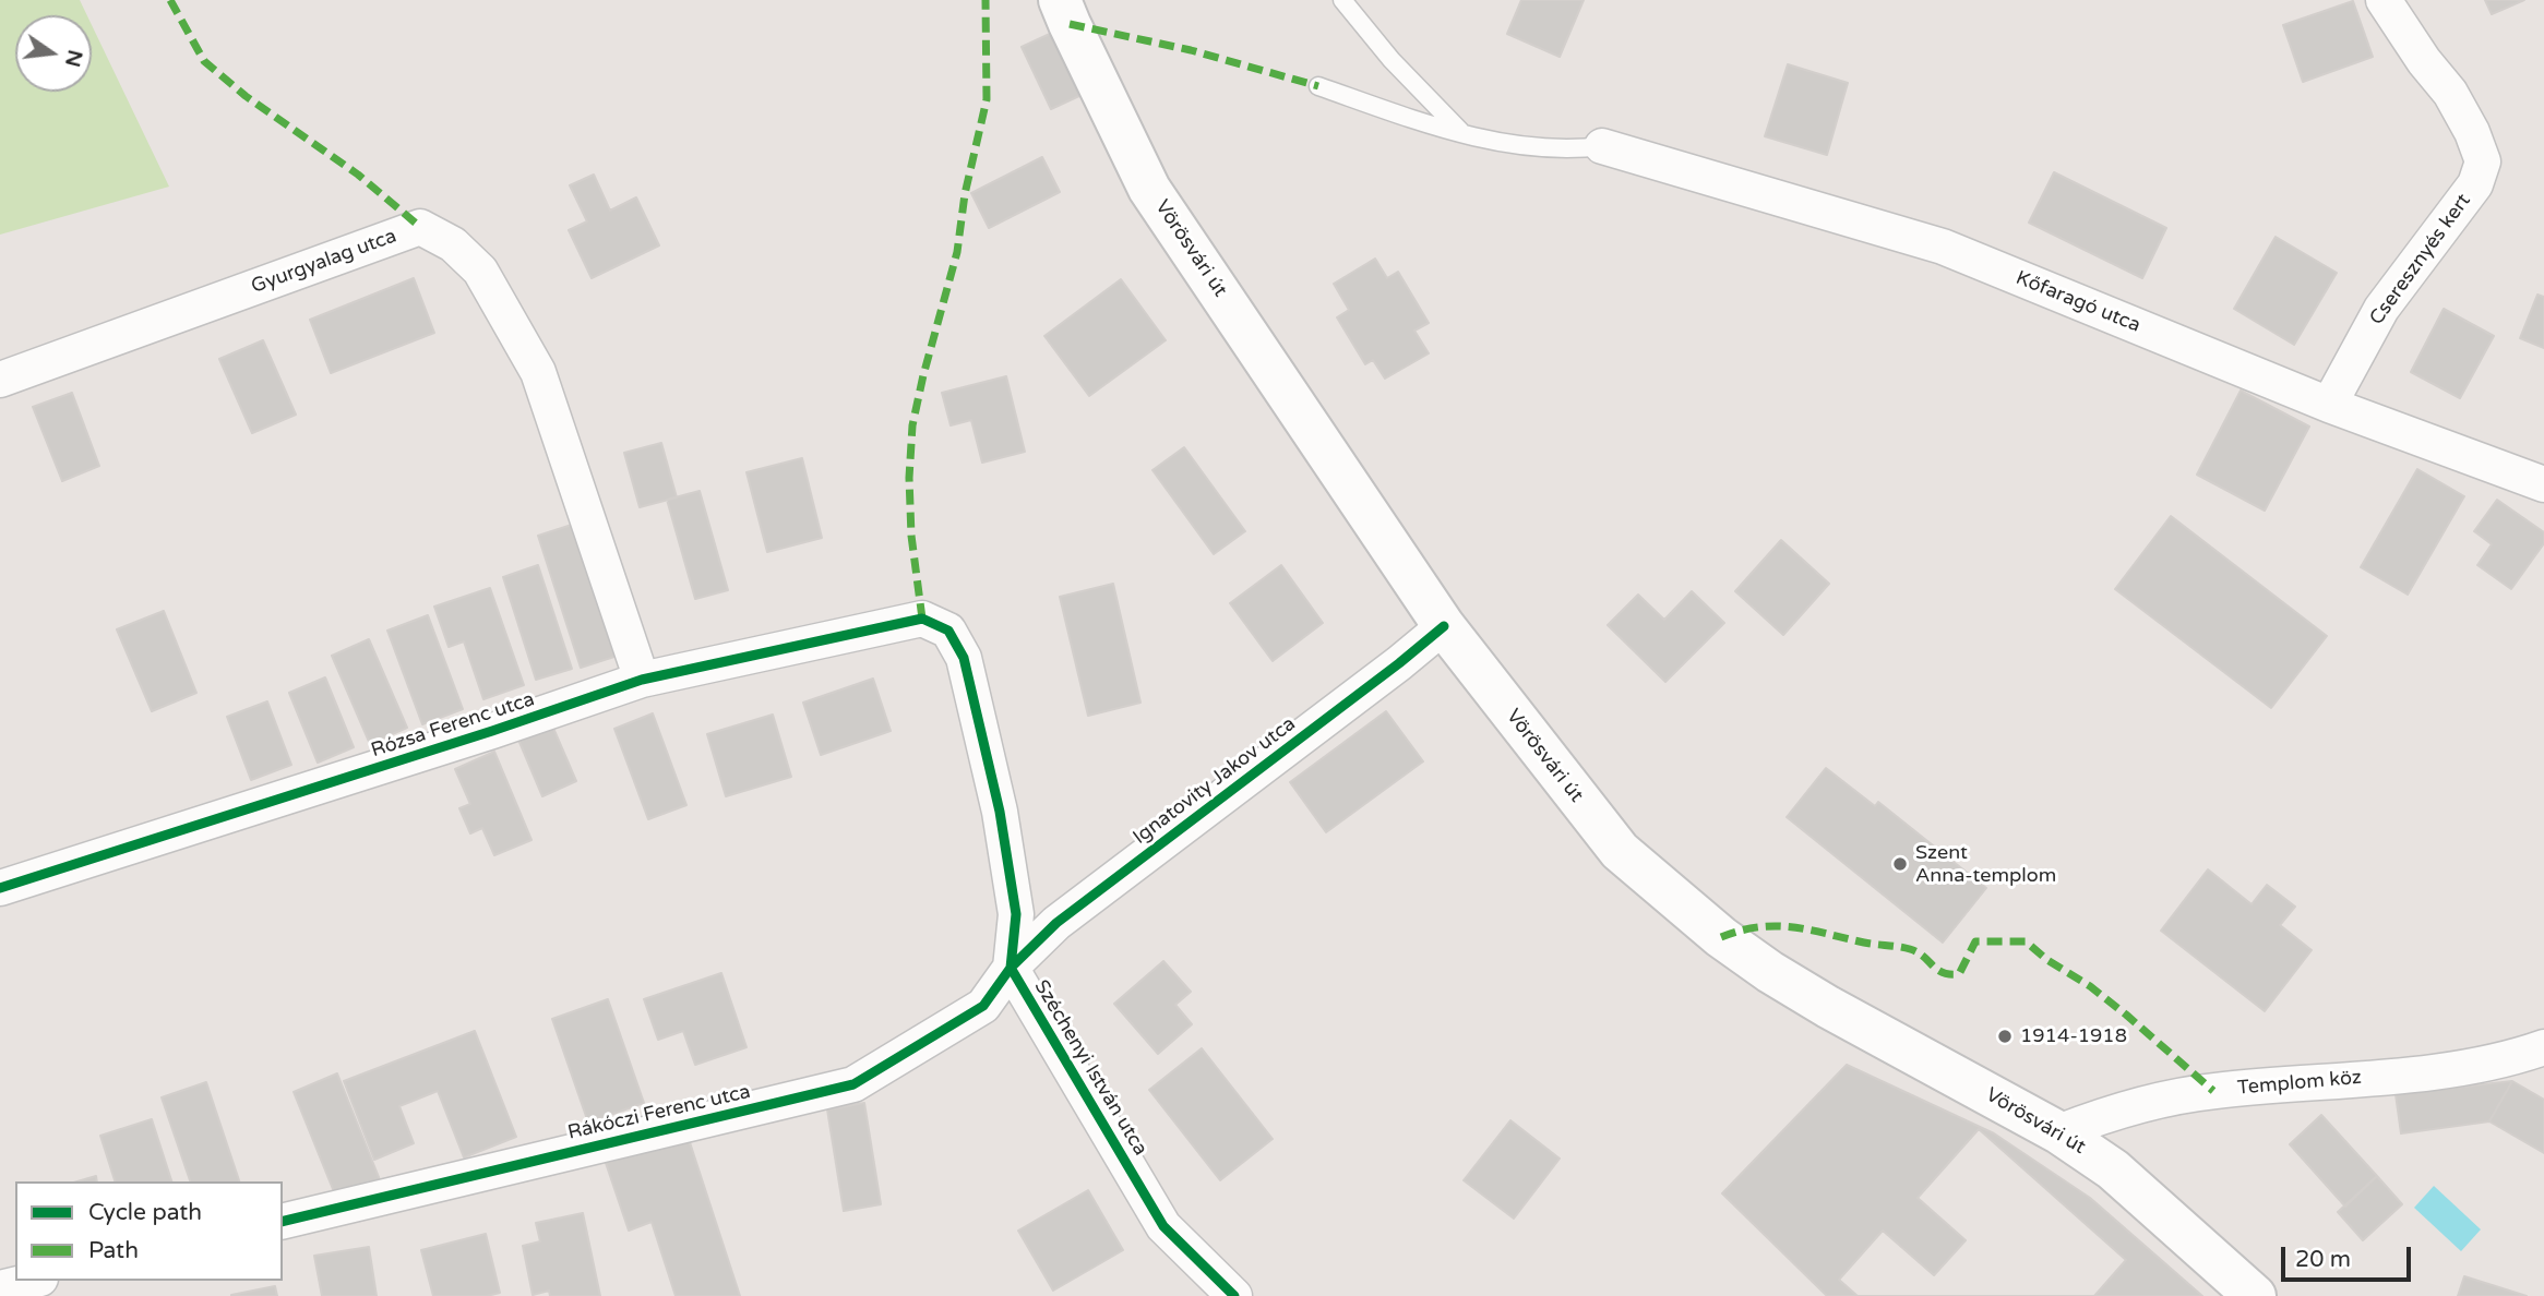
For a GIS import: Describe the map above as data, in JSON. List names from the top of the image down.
{
  "streets": {
    "main road": ["Vörösvári út"],
    "street": [
      "Cseresznyés kert",
      "Gyurgyalag utca",
      "Kőfaragó utca",
      "Rózsa Ferenc utca",
      "Ignatovity Jakov utca",
      "Széchenyi István utca",
      "Templom köz",
      "Rákóczi Ferenc utca"
    ]
  },
  "crossings": [
    ["Vörösvári út", "Ignatovity Jakov utca"],
    ["Vörösvári út", "Templom köz"],
    ["Cseresznyés kert", "Kőfaragó utca"],
    ["Gyurgyalag utca", "Rózsa Ferenc utca"],
    ["Rózsa Ferenc utca", "Széchenyi István utca"],
    ["Ignatovity Jakov utca", "Széchenyi István utca"],
    ["Ignatovity Jakov utca", "Rákóczi Ferenc utca"],
    ["Széchenyi István utca", "Rákóczi Ferenc utca"]
  ],
  "places": ["Szent Anna-templom", "1914-1918"],
  "legend": ["Cycle path", "Path"],
  "scale_bar": "20 m",
  "north": "right"
}
